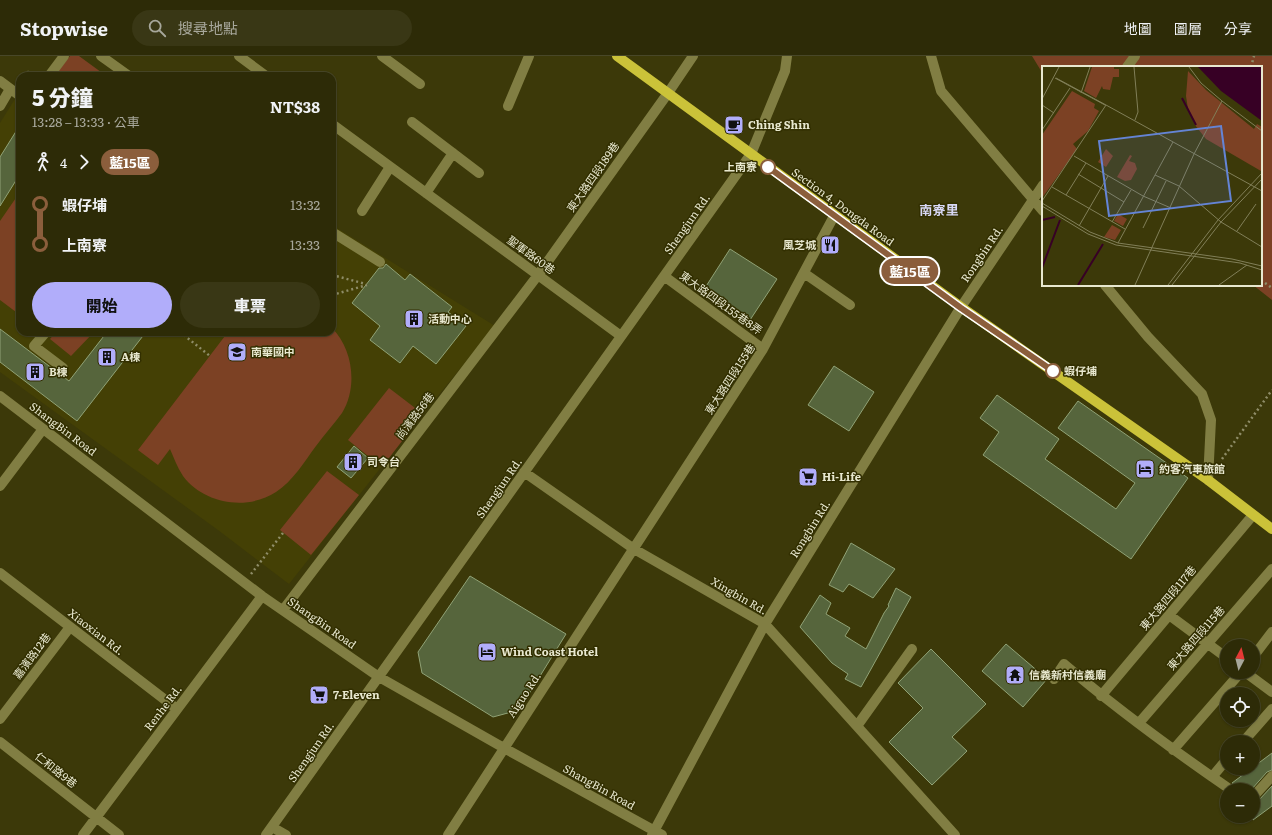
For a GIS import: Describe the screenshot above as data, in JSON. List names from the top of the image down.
{
  "streets": {
    "main road": ["Section 4, Dongda Road"],
    "street": [
      "東大路四段189巷",
      "Shengjun Rd.",
      "Rongbin Rd.",
      "聖軍路60巷",
      "東大路四段155巷8弄",
      "東大路四段155巷",
      "尚濱路56巷",
      "ShangBin Road",
      "Xingbin Rd.",
      "東大路四段117巷",
      "Xiaoxian Rd.",
      "東大路四段115巷",
      "嘉濱路12巷",
      "Aiguo Rd.",
      "Renhe Rd.",
      "仁和路9巷"
    ]
  },
  "crossings": [
    ["東大路四段189巷", "Section 4, Dongda Road"],
    ["東大路四段189巷", "聖軍路60巷"],
    ["東大路四段189巷", "尚濱路56巷"],
    ["Section 4, Dongda Road", "Shengjun Rd."],
    ["Section 4, Dongda Road", "Rongbin Rd."],
    ["Section 4, Dongda Road", "東大路四段155巷"],
    ["Section 4, Dongda Road", "東大路四段117巷"],
    ["Shengjun Rd.", "聖軍路60巷"],
    ["Shengjun Rd.", "東大路四段155巷8弄"],
    ["Shengjun Rd.", "ShangBin Road"],
    ["Shengjun Rd.", "Xingbin Rd."],
    ["Rongbin Rd.", "ShangBin Road"],
    ["Rongbin Rd.", "Xingbin Rd."],
    ["聖軍路60巷", "尚濱路56巷"],
    ["東大路四段155巷8弄", "東大路四段155巷"],
    ["東大路四段155巷", "Xingbin Rd."],
    ["東大路四段155巷", "Aiguo Rd."],
    ["尚濱路56巷", "ShangBin Road"],
    ["ShangBin Road", "Aiguo Rd."],
    ["ShangBin Road", "Renhe Rd."],
    ["Xingbin Rd.", "Aiguo Rd."],
    ["Xiaoxian Rd.", "嘉濱路12巷"],
    ["Xiaoxian Rd.", "Renhe Rd."],
    ["Renhe Rd.", "仁和路9巷"]
  ],
  "districts": ["南寮里"],
  "places": {
    "cafe": ["Ching Shin"],
    "other": ["上南寮", "蝦仔埔"],
    "restaurant": ["風芝城"],
    "building": [
      "活動中心",
      "A棟",
      "B棟",
      "司令台"
    ],
    "school or university": ["南華國中"],
    "hotel": ["約客汽車旅館", "Wind Coast Hotel"],
    "supermarket": ["Hi-Life", "7-Eleven"],
    "temple": ["信義新村信義廟"]
  },
  "lines": ["bus line 藍15區"],
  "north": "top",
  "page": {
    "header": "Stopwise",
    "search": "搜尋地點",
    "nav": ["地圖", "圖層", "分享"],
    "on_map": "藍15區",
    "heading": ["5 分鐘", "13:28 – 13:33 · 公車", "NT$38"],
    "legs": ["4", "藍15區"],
    "list": [
      {
        "name": "蝦仔埔",
        "value": "13:32"
      },
      {
        "name": "上南寮",
        "value": "13:33"
      }
    ],
    "buttons": ["開始", "車票"],
    "map_buttons": ["+", "−"]
  }
}
